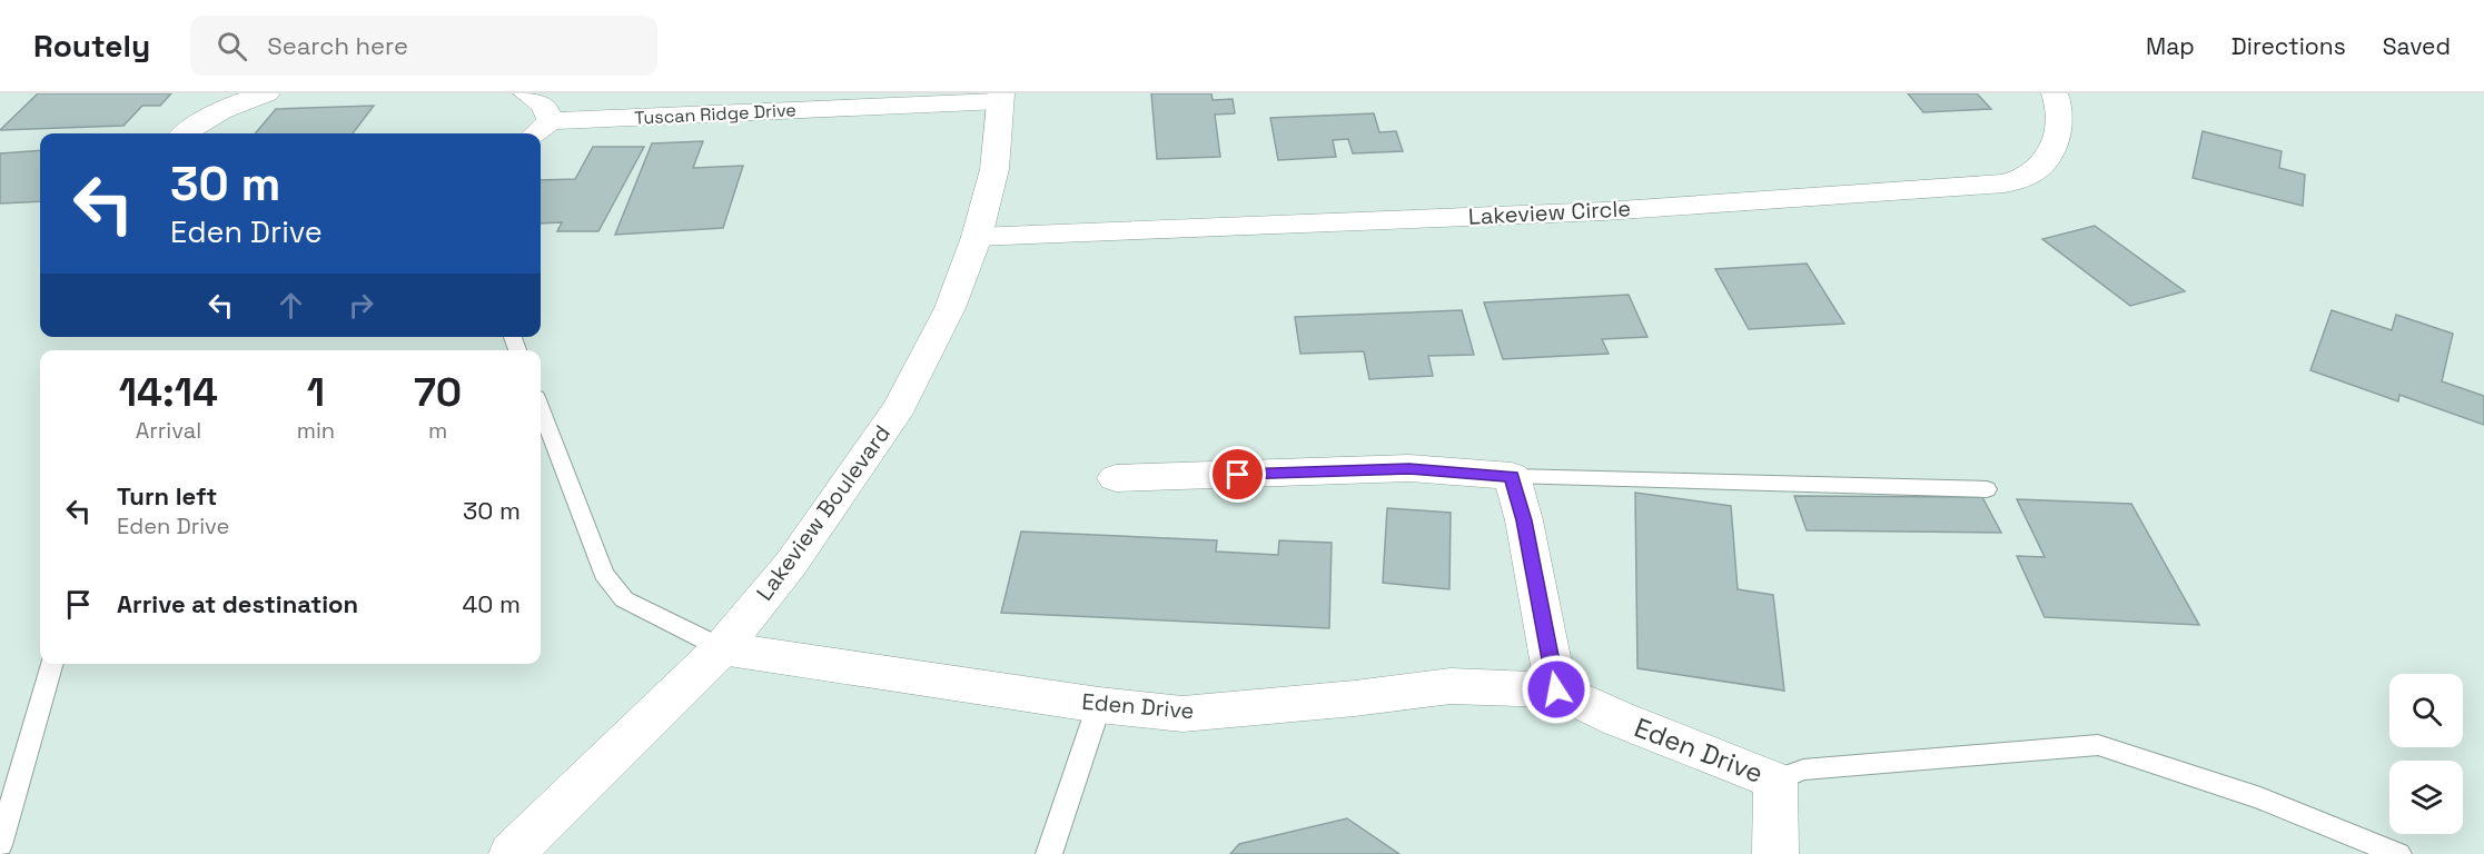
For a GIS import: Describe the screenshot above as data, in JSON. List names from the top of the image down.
{
  "streets": {
    "street": [
      "Tuscan Ridge Drive",
      "Lakeview Circle",
      "Lakeview Boulevard",
      "Eden Drive"
    ]
  },
  "crossings": [
    ["Tuscan Ridge Drive", "Lakeview Boulevard"],
    ["Lakeview Circle", "Lakeview Boulevard"],
    ["Lakeview Boulevard", "Eden Drive"]
  ],
  "page": {
    "header": "Routely",
    "search": "Search here",
    "nav": ["Map", "Directions", "Saved"],
    "turn": ["30 m", "Eden Drive"],
    "eta": [
      "14:14",
      "Arrival",
      "1",
      "min",
      "70",
      "m"
    ],
    "list": [
      {
        "name": "Turn left",
        "note": "Eden Drive",
        "value": "30 m"
      },
      {
        "name": "Arrive at destination",
        "value": "40 m"
      }
    ]
  }
}
